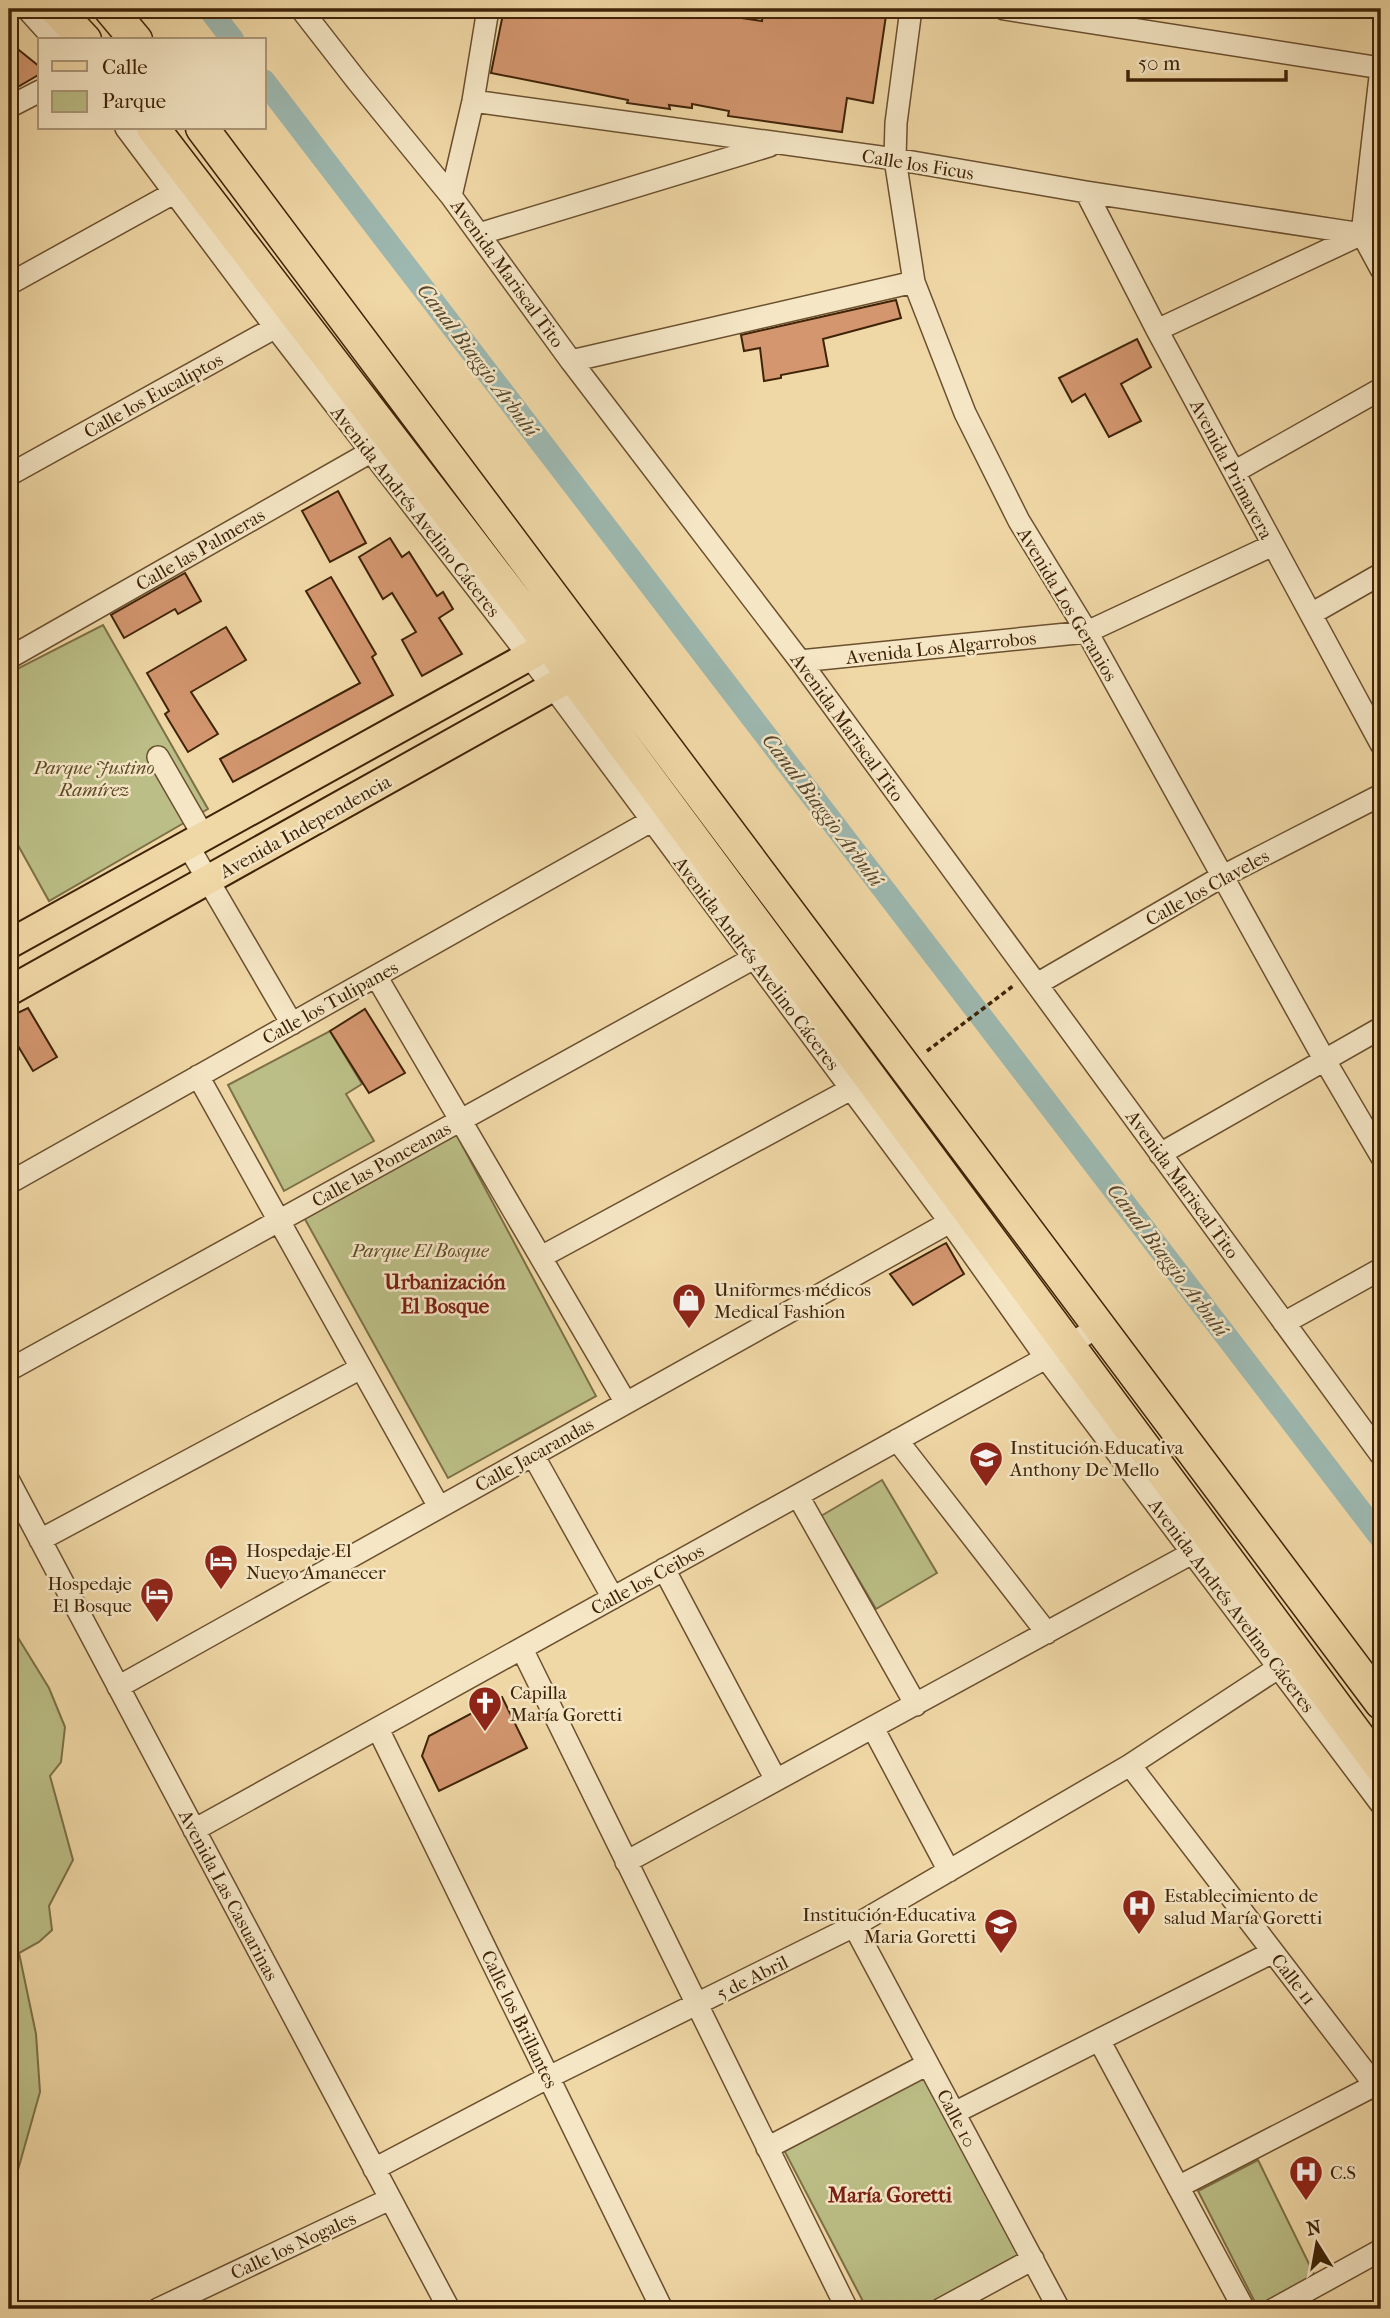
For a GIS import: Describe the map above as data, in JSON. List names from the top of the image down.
{
  "streets": {
    "highway": ["Avenida Andrés Avelino Cáceres"],
    "main road": ["Avenida Independencia"],
    "street": [
      "Calle los Ficus",
      "Avenida Mariscal Tito",
      "Calle los Eucaliptos",
      "Avenida Primavera",
      "Calle las Palmeras",
      "Avenida Los Geranios",
      "Avenida Los Algarrobos",
      "Calle los Claveles",
      "Calle los Tulipanes",
      "Calle las Ponceanas",
      "Calle Jacarandas",
      "Calle los Ceibos",
      "Avenida Las Casuarinas",
      "5 de Abril",
      "Calle 11",
      "Calle los Brillantes",
      "Calle 10",
      "Calle los Nogales"
    ]
  },
  "crossings": [
    ["Calle los Ficus", "Avenida Primavera"],
    ["Calle los Ficus", "Avenida Los Geranios"],
    ["Avenida Mariscal Tito", "Avenida Los Algarrobos"],
    ["Avenida Mariscal Tito", "Calle los Claveles"],
    ["Calle los Eucaliptos", "Avenida Andrés Avelino Cáceres"],
    ["Avenida Primavera", "Avenida Los Algarrobos"],
    ["Avenida Andrés Avelino Cáceres", "Calle las Palmeras"],
    ["Avenida Andrés Avelino Cáceres", "Avenida Independencia"],
    ["Avenida Andrés Avelino Cáceres", "Calle los Tulipanes"],
    ["Avenida Andrés Avelino Cáceres", "Calle las Ponceanas"],
    ["Avenida Andrés Avelino Cáceres", "Calle Jacarandas"],
    ["Avenida Andrés Avelino Cáceres", "Calle los Ceibos"],
    ["Avenida Andrés Avelino Cáceres", "5 de Abril"],
    ["Avenida Los Geranios", "Avenida Los Algarrobos"],
    ["Avenida Los Geranios", "Calle los Claveles"],
    ["Calle Jacarandas", "Avenida Las Casuarinas"],
    ["Calle los Ceibos", "Avenida Las Casuarinas"],
    ["Calle los Ceibos", "Calle los Brillantes"],
    ["Avenida Las Casuarinas", "5 de Abril"],
    ["Avenida Las Casuarinas", "Calle los Nogales"],
    ["5 de Abril", "Calle 11"],
    ["5 de Abril", "Calle los Brillantes"],
    ["5 de Abril", "Calle 10"]
  ],
  "districts": ["Urbanización El Bosque", "María Goretti"],
  "water": ["Canal Biaggio Arbulú"],
  "parks": ["Parque Justino Ramírez", "Parque El Bosque"],
  "places": {
    "shop": ["Uniformes médicos Medical Fashion"],
    "school or university": ["Institución Educativa Anthony De Mello", "Institución Educativa Maria Goretti"],
    "hotel": ["Hospedaje El Nuevo Amanecer", "Hospedaje El Bosque"],
    "church": ["Capilla María Goretti"],
    "hospital": ["Establecimiento de salud María Goretti", "C.S"]
  },
  "legend": ["Calle", "Parque"],
  "scale_bar": "50 m",
  "north": "top"
}
